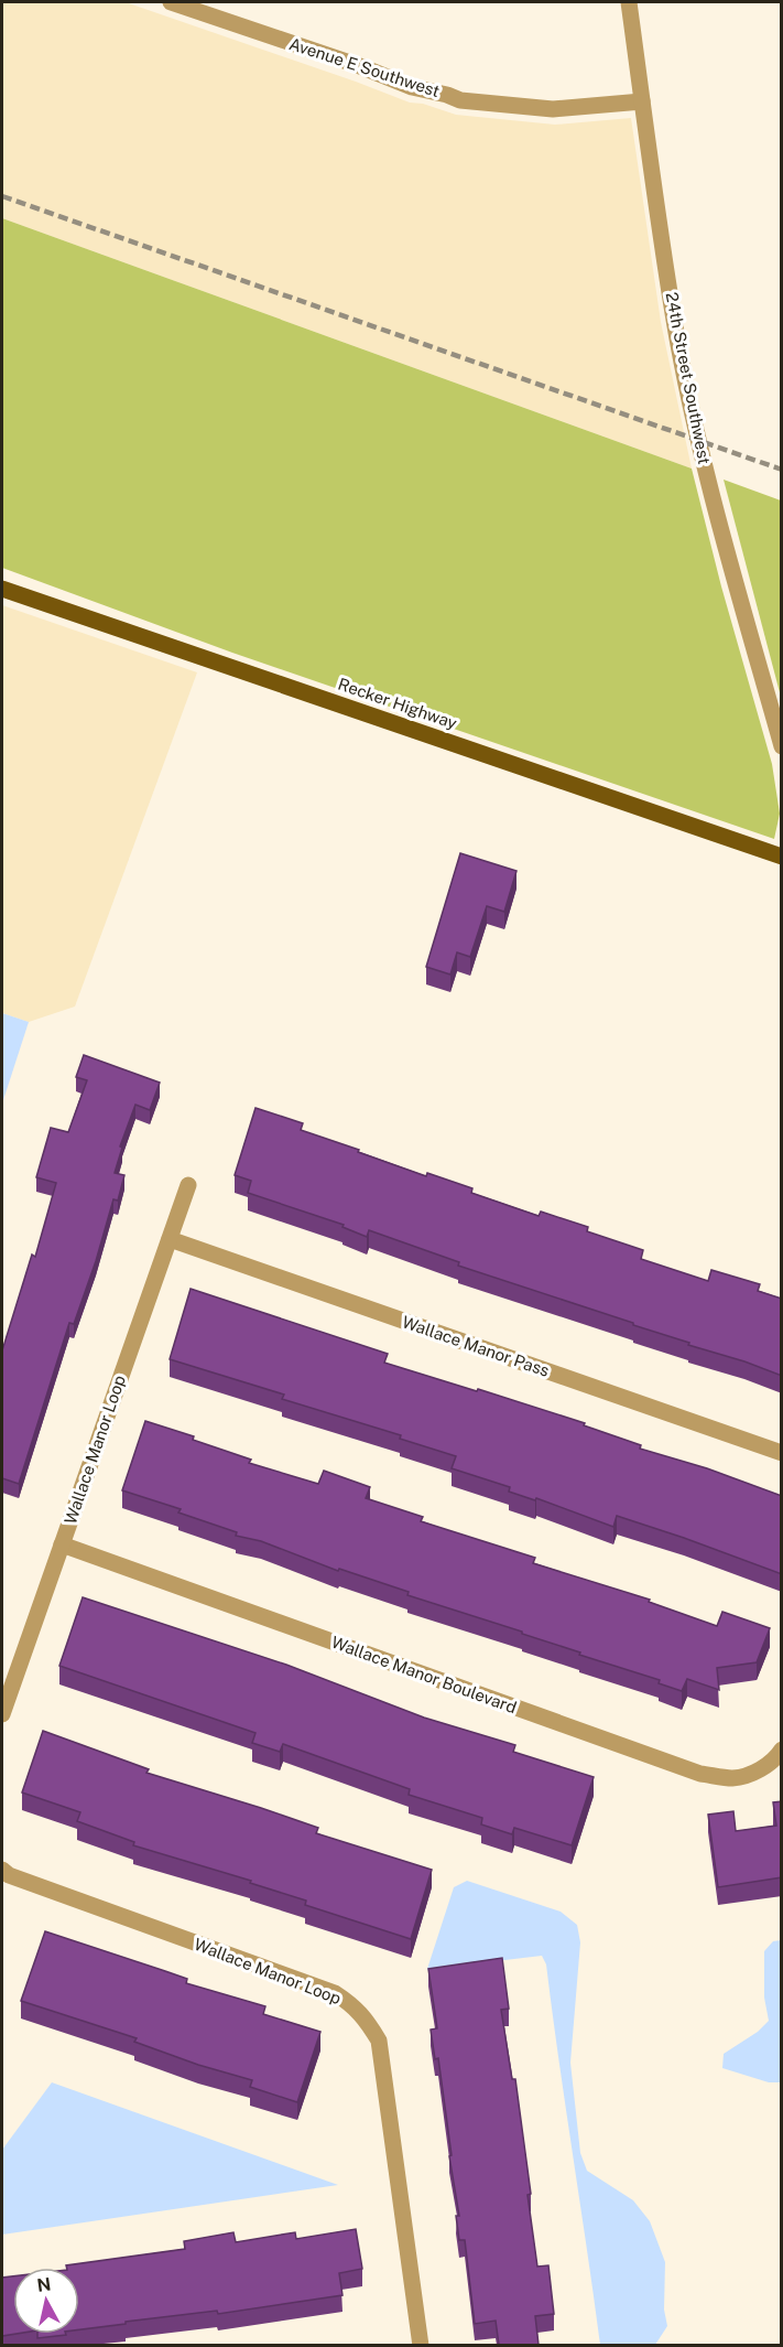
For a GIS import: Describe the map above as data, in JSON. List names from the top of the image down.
{
  "streets": {
    "main road": ["Recker Highway"],
    "street": [
      "Avenue E Southwest",
      "24th Street Southwest",
      "Wallace Manor Pass",
      "Wallace Manor Loop",
      "Wallace Manor Boulevard"
    ]
  },
  "crossings": [
    ["Avenue E Southwest", "24th Street Southwest"],
    ["Wallace Manor Pass", "Wallace Manor Loop"],
    ["Wallace Manor Loop", "Wallace Manor Boulevard"]
  ],
  "north": "top"
}
